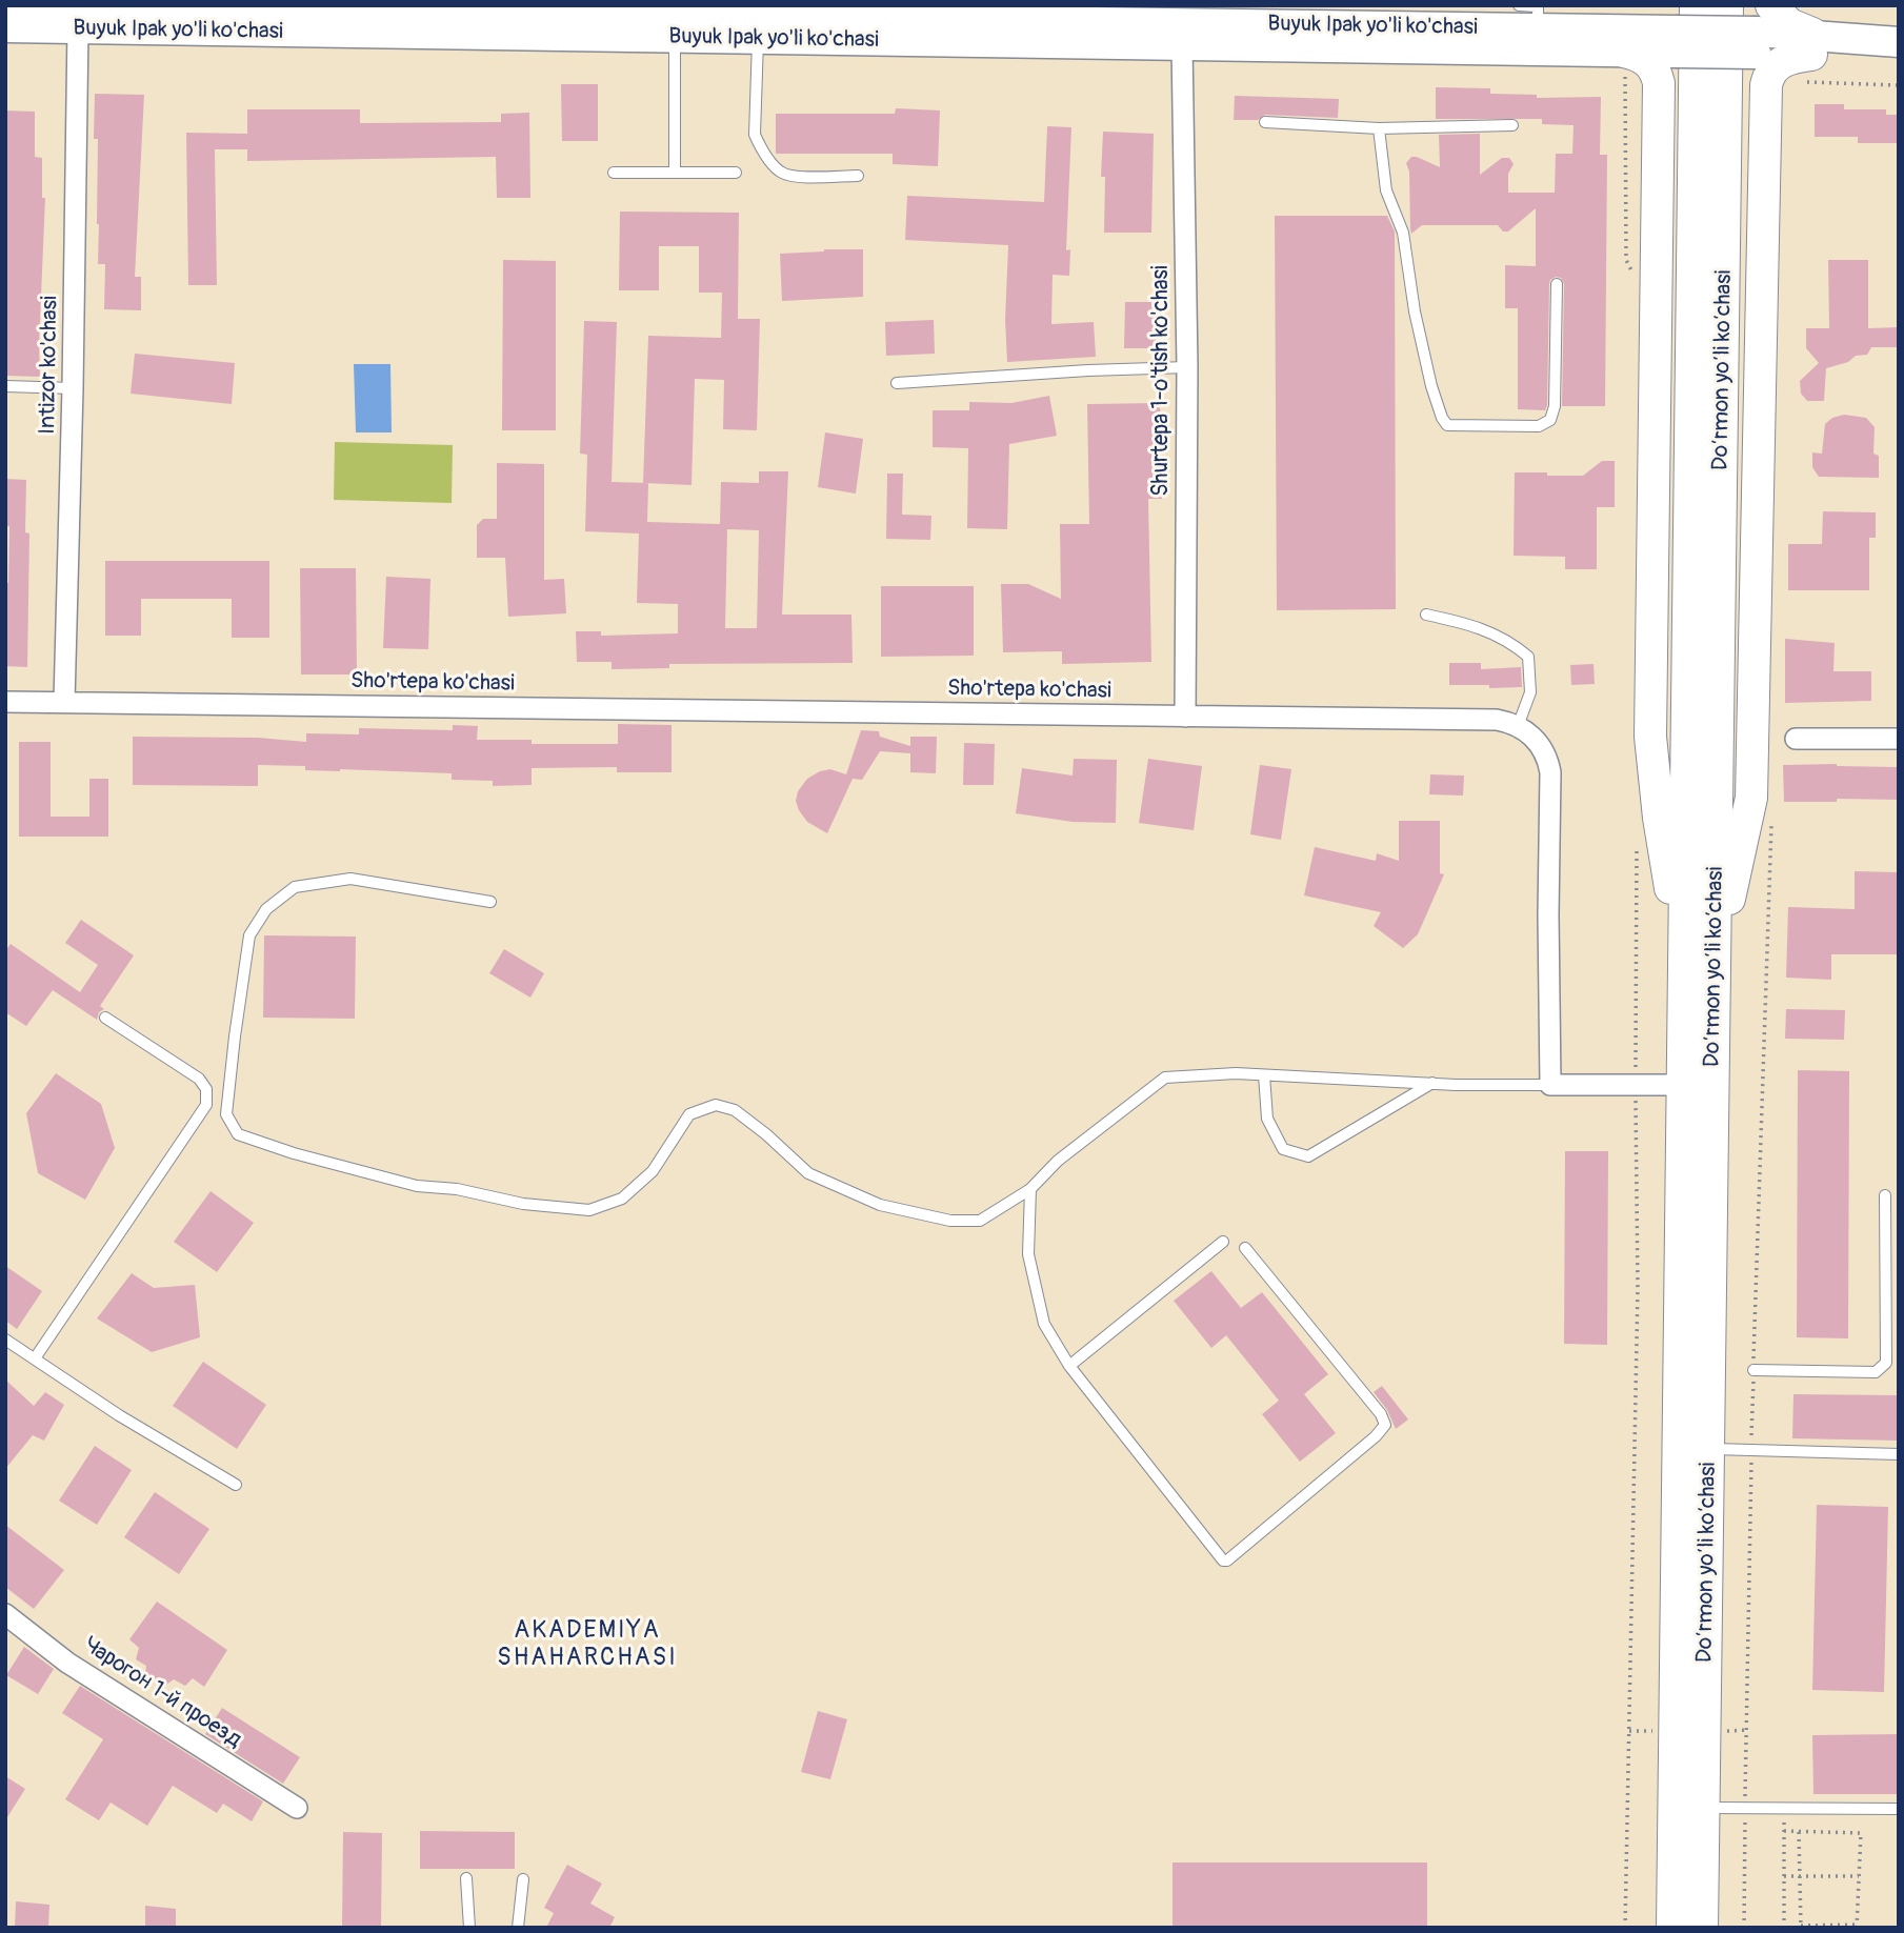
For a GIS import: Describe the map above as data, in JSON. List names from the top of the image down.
{
  "streets": {
    "main road": ["Buyuk Ipak yo'li ko'chasi", "Do‘rmon yo‘li ko‘chasi"],
    "street": [
      "Intizor ko'chasi",
      "Shurtepa 1-o'tish ko'chasi",
      "Sho'rtepa ko'chasi",
      "Чарогон 1-й проезд"
    ]
  },
  "crossings": [
    ["Buyuk Ipak yo'li ko'chasi", "Intizor ko'chasi"],
    ["Buyuk Ipak yo'li ko'chasi", "Shurtepa 1-o'tish ko'chasi"],
    ["Intizor ko'chasi", "Sho'rtepa ko'chasi"],
    ["Shurtepa 1-o'tish ko'chasi", "Sho'rtepa ko'chasi"]
  ],
  "districts": ["AKADEMIYA SHAHARCHASI"]
}
